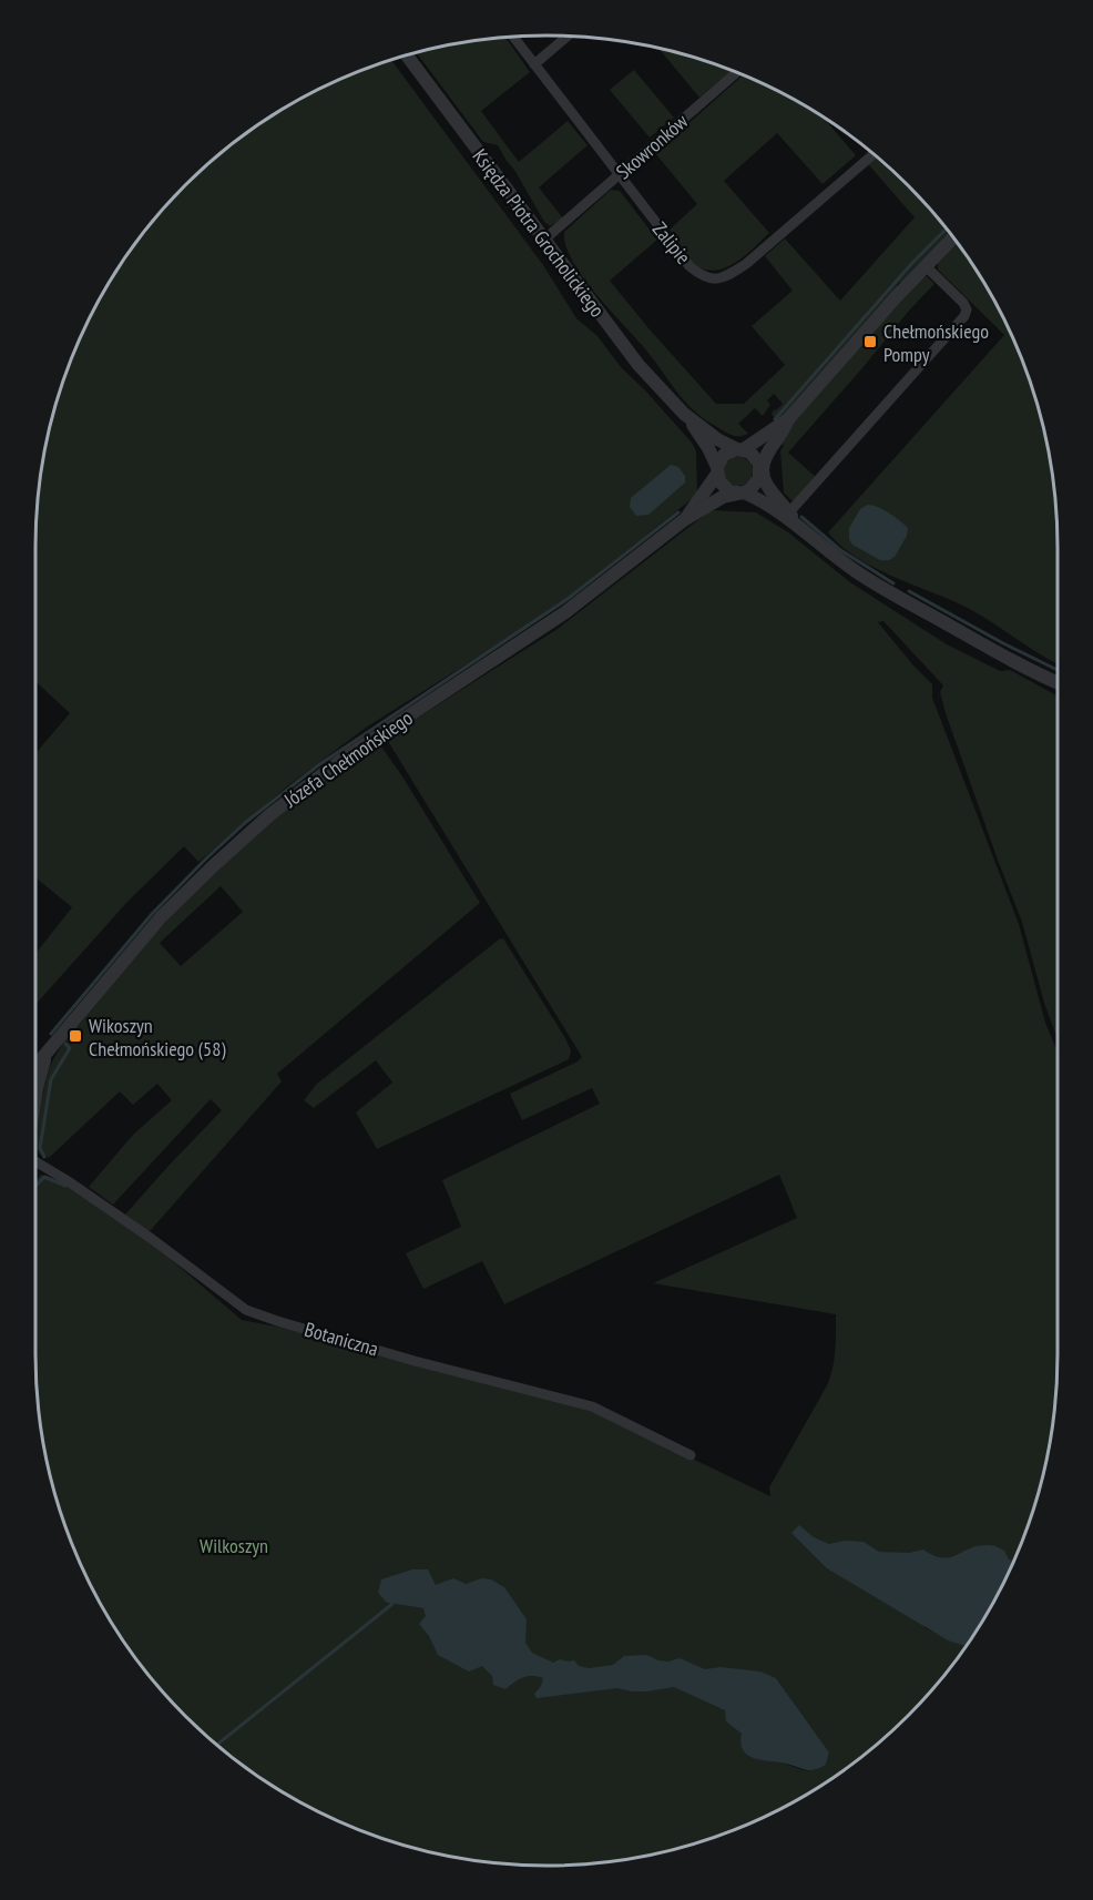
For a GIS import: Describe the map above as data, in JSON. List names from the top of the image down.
{
  "streets": {
    "street": [
      "Skowronków",
      "Księdza Piotra Grocholickiego",
      "Zalipie",
      "Józefa Chełmońskiego",
      "Botaniczna"
    ]
  },
  "crossings": [
    ["Skowronków", "Księdza Piotra Grocholickiego"],
    ["Skowronków", "Zalipie"],
    ["Księdza Piotra Grocholickiego", "Józefa Chełmońskiego"]
  ],
  "parks": ["Wilkoszyn"],
  "places": {
    "transit": ["Chełmońskiego Pompy", "Wikoszyn Chełmońskiego (58)"]
  }
}
